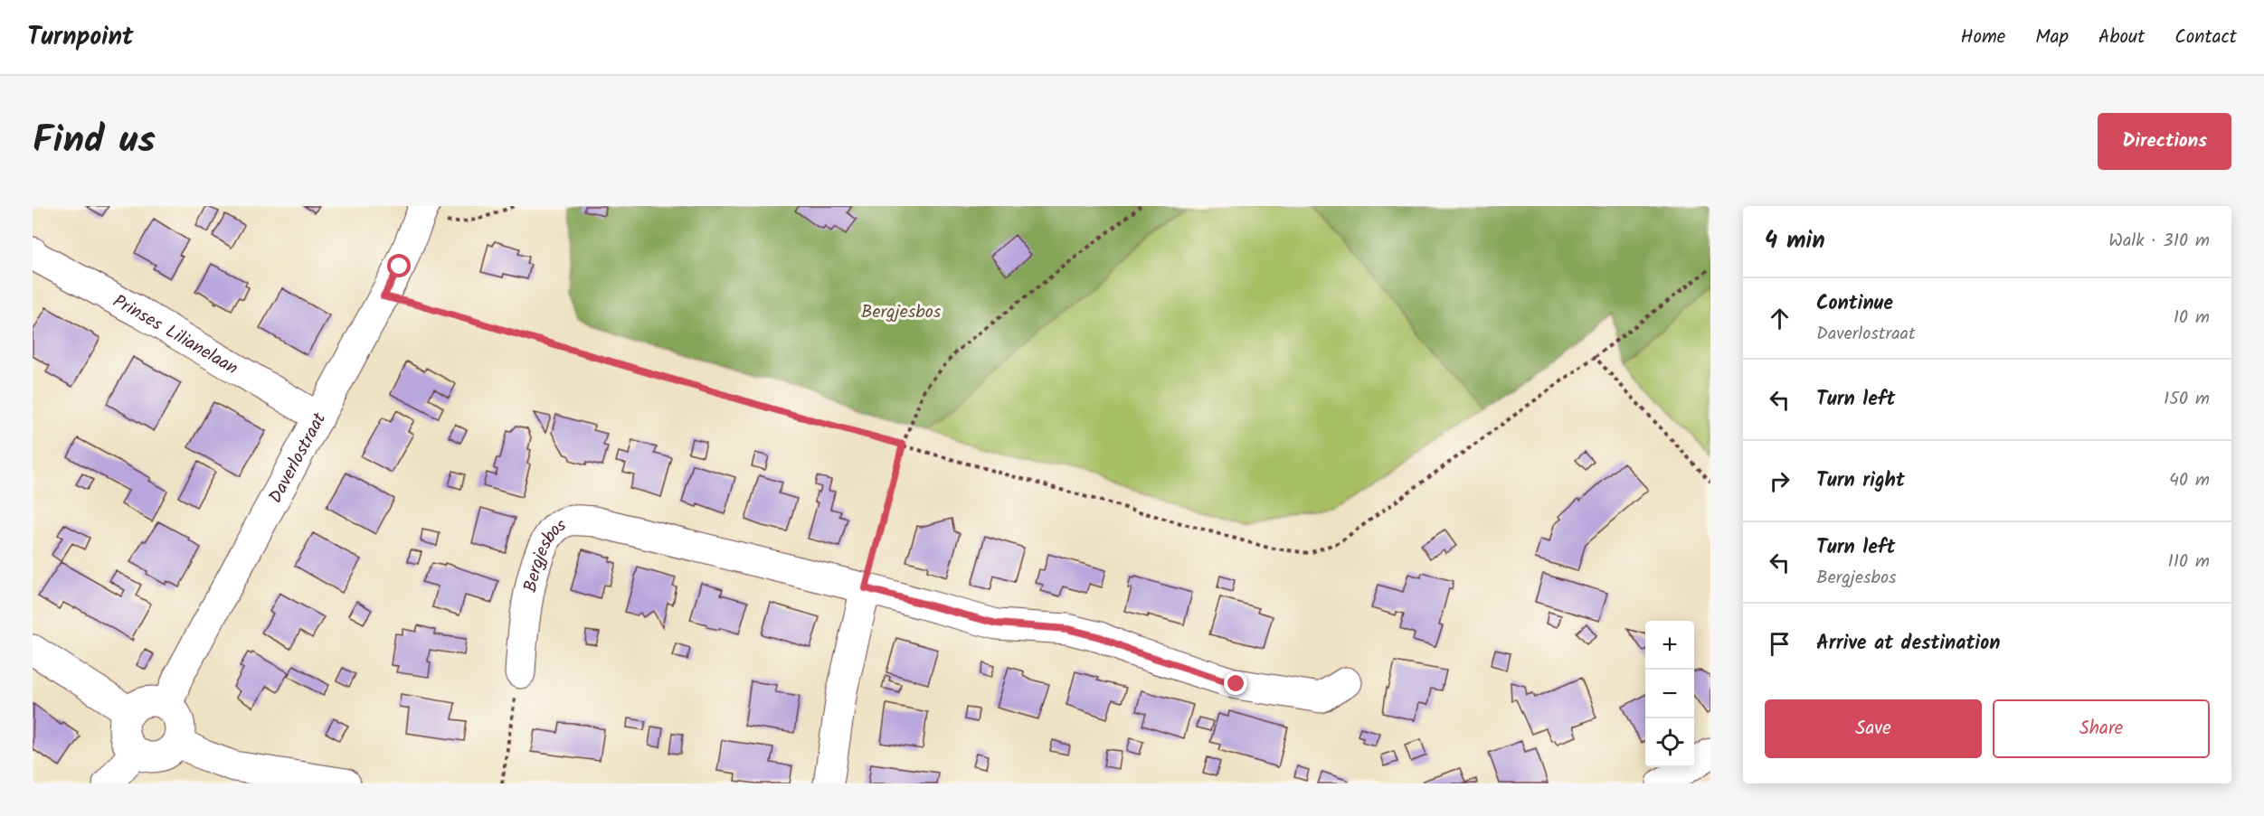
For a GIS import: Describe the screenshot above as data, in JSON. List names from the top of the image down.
{
  "streets": {
    "street": ["Prinses Lilianelaan", "Daverlostraat", "Bergjesbos"]
  },
  "crossings": [
    ["Prinses Lilianelaan", "Daverlostraat"]
  ],
  "parks": ["Bergjesbos"],
  "page": {
    "header": "Turnpoint",
    "nav": [
      "Home",
      "Map",
      "About",
      "Contact"
    ],
    "title": "Find us",
    "buttons": [
      "Directions",
      ["Save", "Share"]
    ],
    "heading": ["4 min", "Walk · 310 m"],
    "list": [
      ["Continue", "Daverlostraat", "10 m"],
      ["Turn left", "150 m"],
      ["Turn right", "40 m"],
      ["Turn left", "Bergjesbos", "110 m"],
      "Arrive at destination"
    ],
    "map_buttons": ["+", "−"]
  }
}
